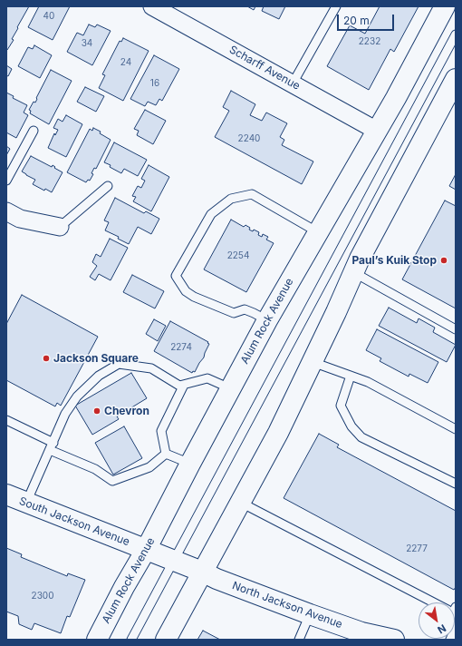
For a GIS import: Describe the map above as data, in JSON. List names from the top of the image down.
{
  "streets": {
    "main road": ["Alum Rock Avenue", "South Jackson Avenue", "North Jackson Avenue"],
    "street": ["Scharff Avenue"]
  },
  "crossings": [
    ["Scharff Avenue", "Alum Rock Avenue"],
    ["Alum Rock Avenue", "South Jackson Avenue"],
    ["South Jackson Avenue", "North Jackson Avenue"]
  ],
  "places": ["Paul’s Kuik Stop", "Jackson Square", "Chevron"],
  "house_numbers": [
    "40",
    "2232",
    "34",
    "24",
    "16",
    "2240",
    "2254",
    "2274",
    "2277",
    "2300"
  ],
  "scale_bar": "20 m",
  "north": "bottom right"
}
